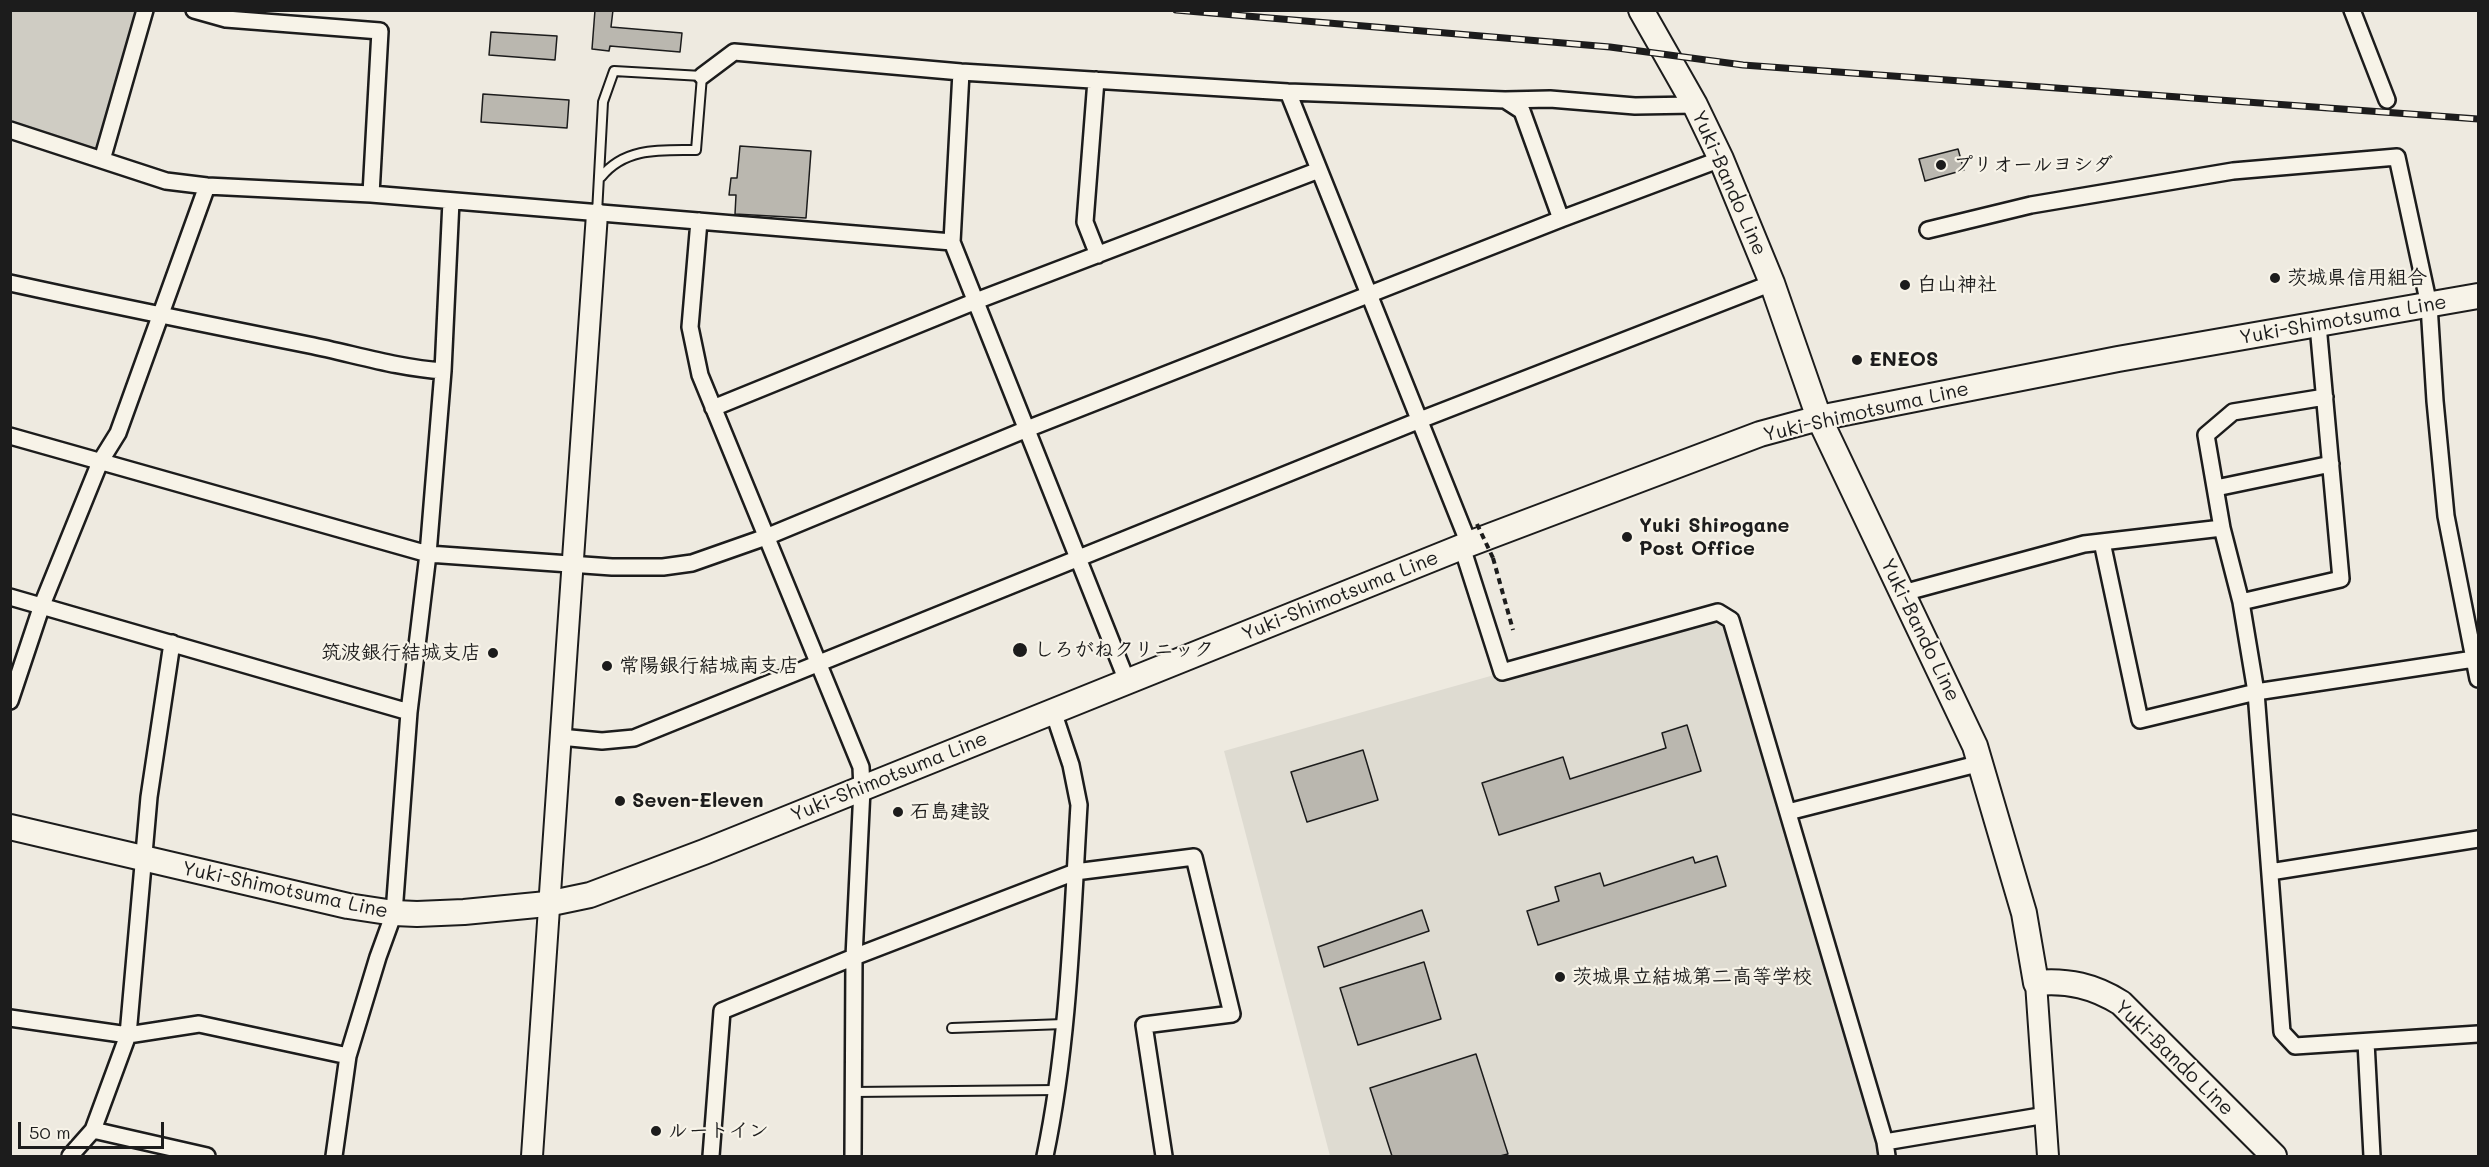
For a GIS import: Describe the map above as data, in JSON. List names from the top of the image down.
{
  "streets": {
    "main road": ["Yuki-Bando Line", "Yuki-Shimotsuma Line"]
  },
  "crossings": [
    ["Yuki-Bando Line", "Yuki-Shimotsuma Line"]
  ],
  "places": [
    "プリオールヨシダ",
    "茨城県信用組合",
    "白山神社",
    "ENEOS",
    "Yuki Shirogane Post Office",
    "しろがねクリニック",
    "筑波銀行結城支店",
    "常陽銀行結城南支店",
    "Seven-Eleven",
    "石島建設",
    "茨城県立結城第二高等学校",
    "ルートイン"
  ],
  "scale_bar": "50 m"
}
